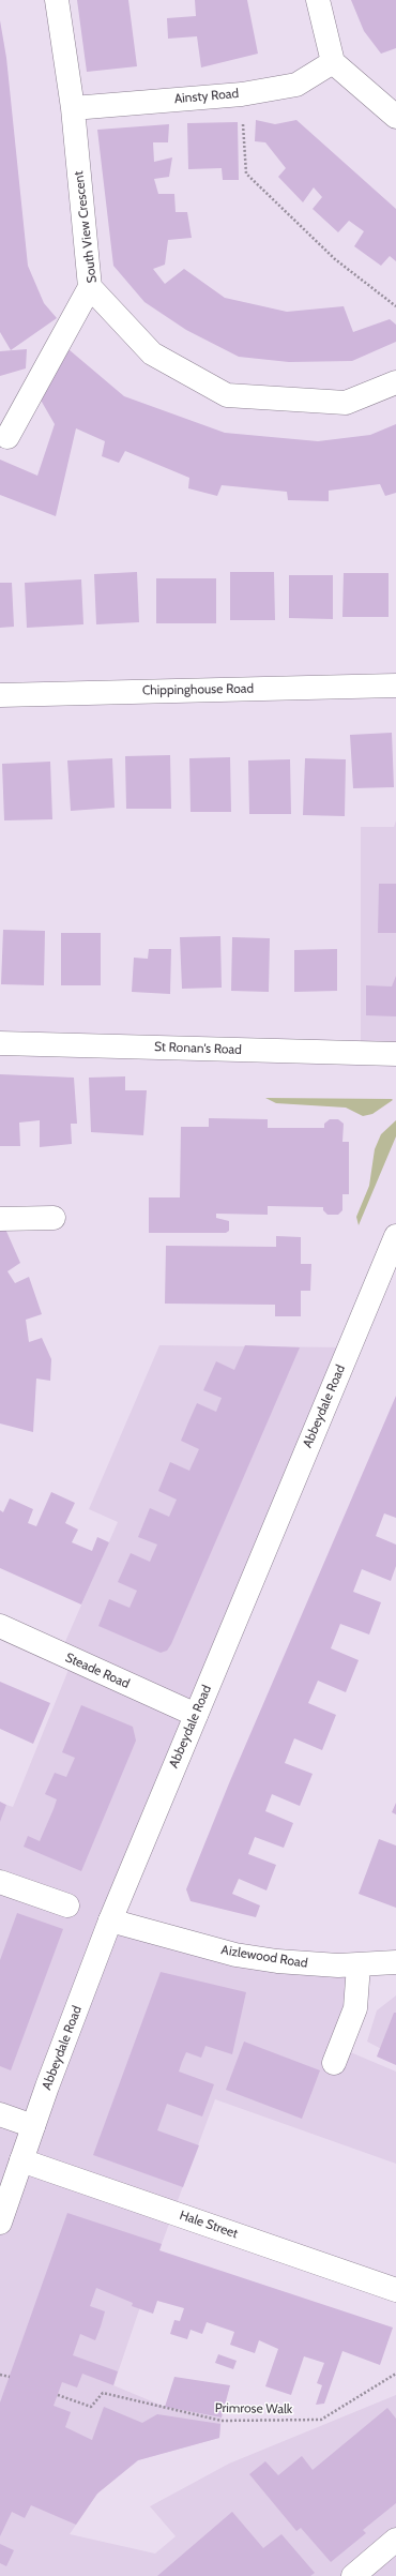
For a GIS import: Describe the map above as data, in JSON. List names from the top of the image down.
{
  "streets": {
    "street": [
      "Ainsty Road",
      "South View Crescent",
      "Chippinghouse Road",
      "St Ronan's Road",
      "Abbeydale Road",
      "Steade Road",
      "Aizlewood Road",
      "Hale Street"
    ],
    "path": ["Primrose Walk"]
  },
  "crossings": [
    ["Ainsty Road", "South View Crescent"],
    ["Abbeydale Road", "Steade Road"],
    ["Abbeydale Road", "Aizlewood Road"],
    ["Abbeydale Road", "Hale Street"]
  ]
}
